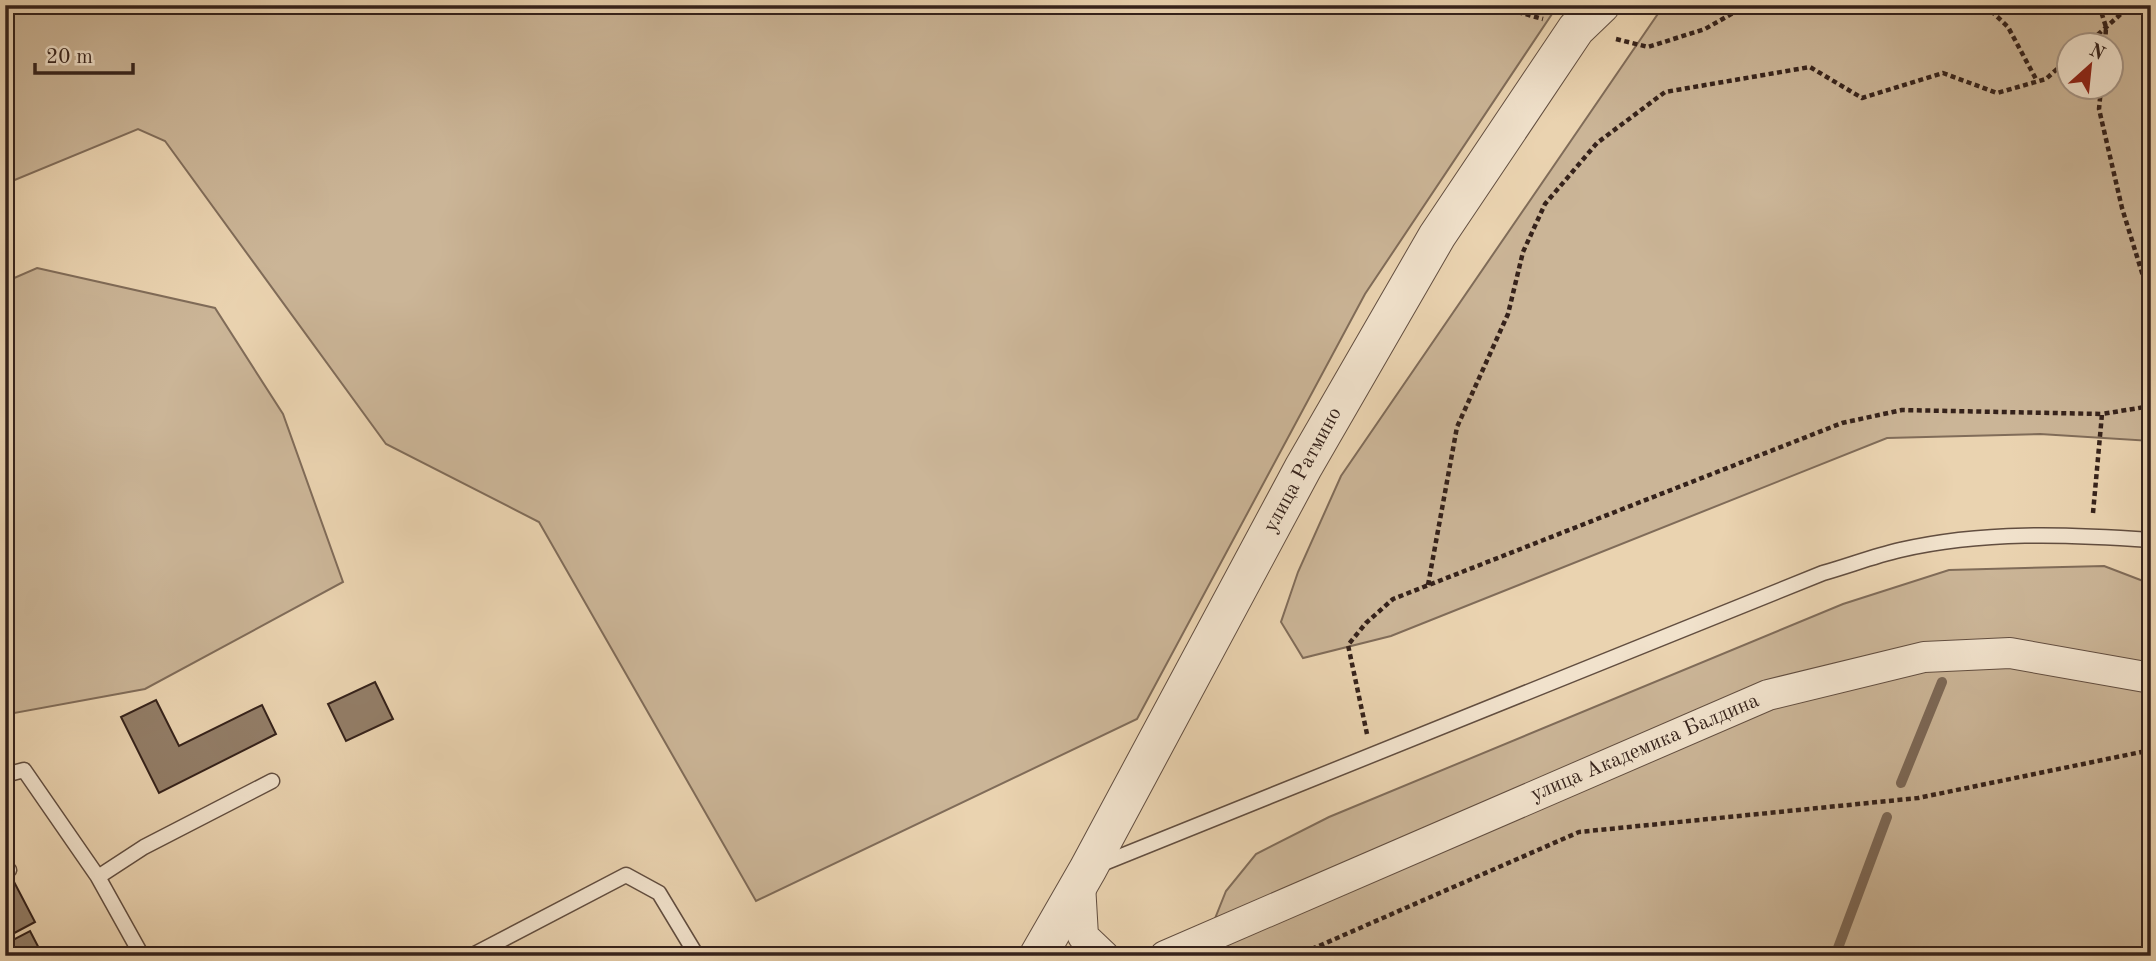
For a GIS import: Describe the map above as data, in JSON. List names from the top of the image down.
{
  "streets": {
    "street": ["улица Ратмино", "улица Академика Балдина"]
  },
  "scale_bar": "20 m",
  "north": "top right"
}
